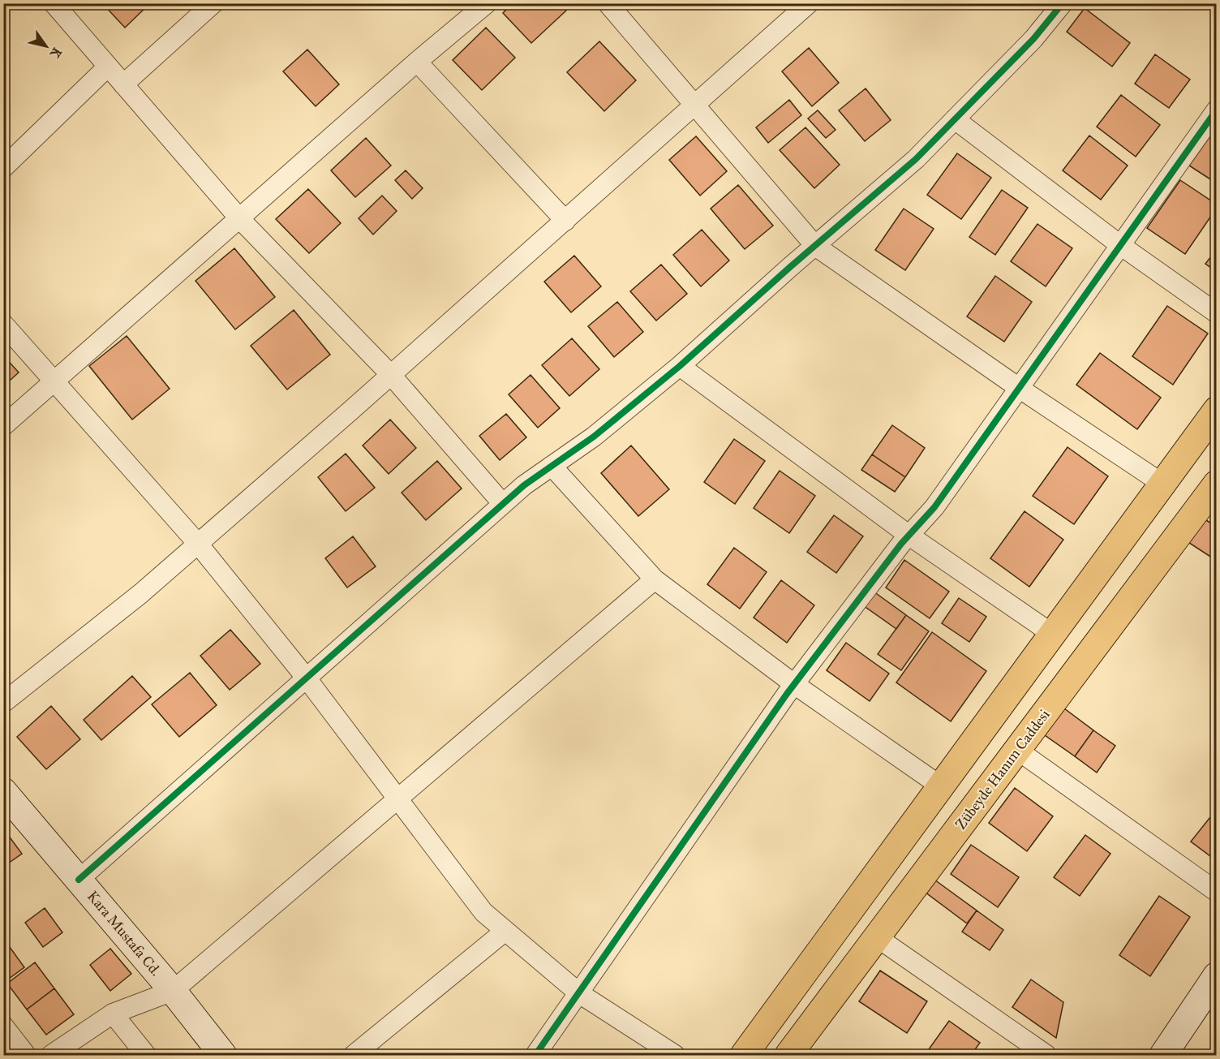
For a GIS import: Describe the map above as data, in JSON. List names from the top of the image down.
{
  "streets": {
    "main road": ["Zübeyde Hanım Caddesi"],
    "street": ["Kara Mustafa Cd."]
  },
  "north": "bottom right"
}
